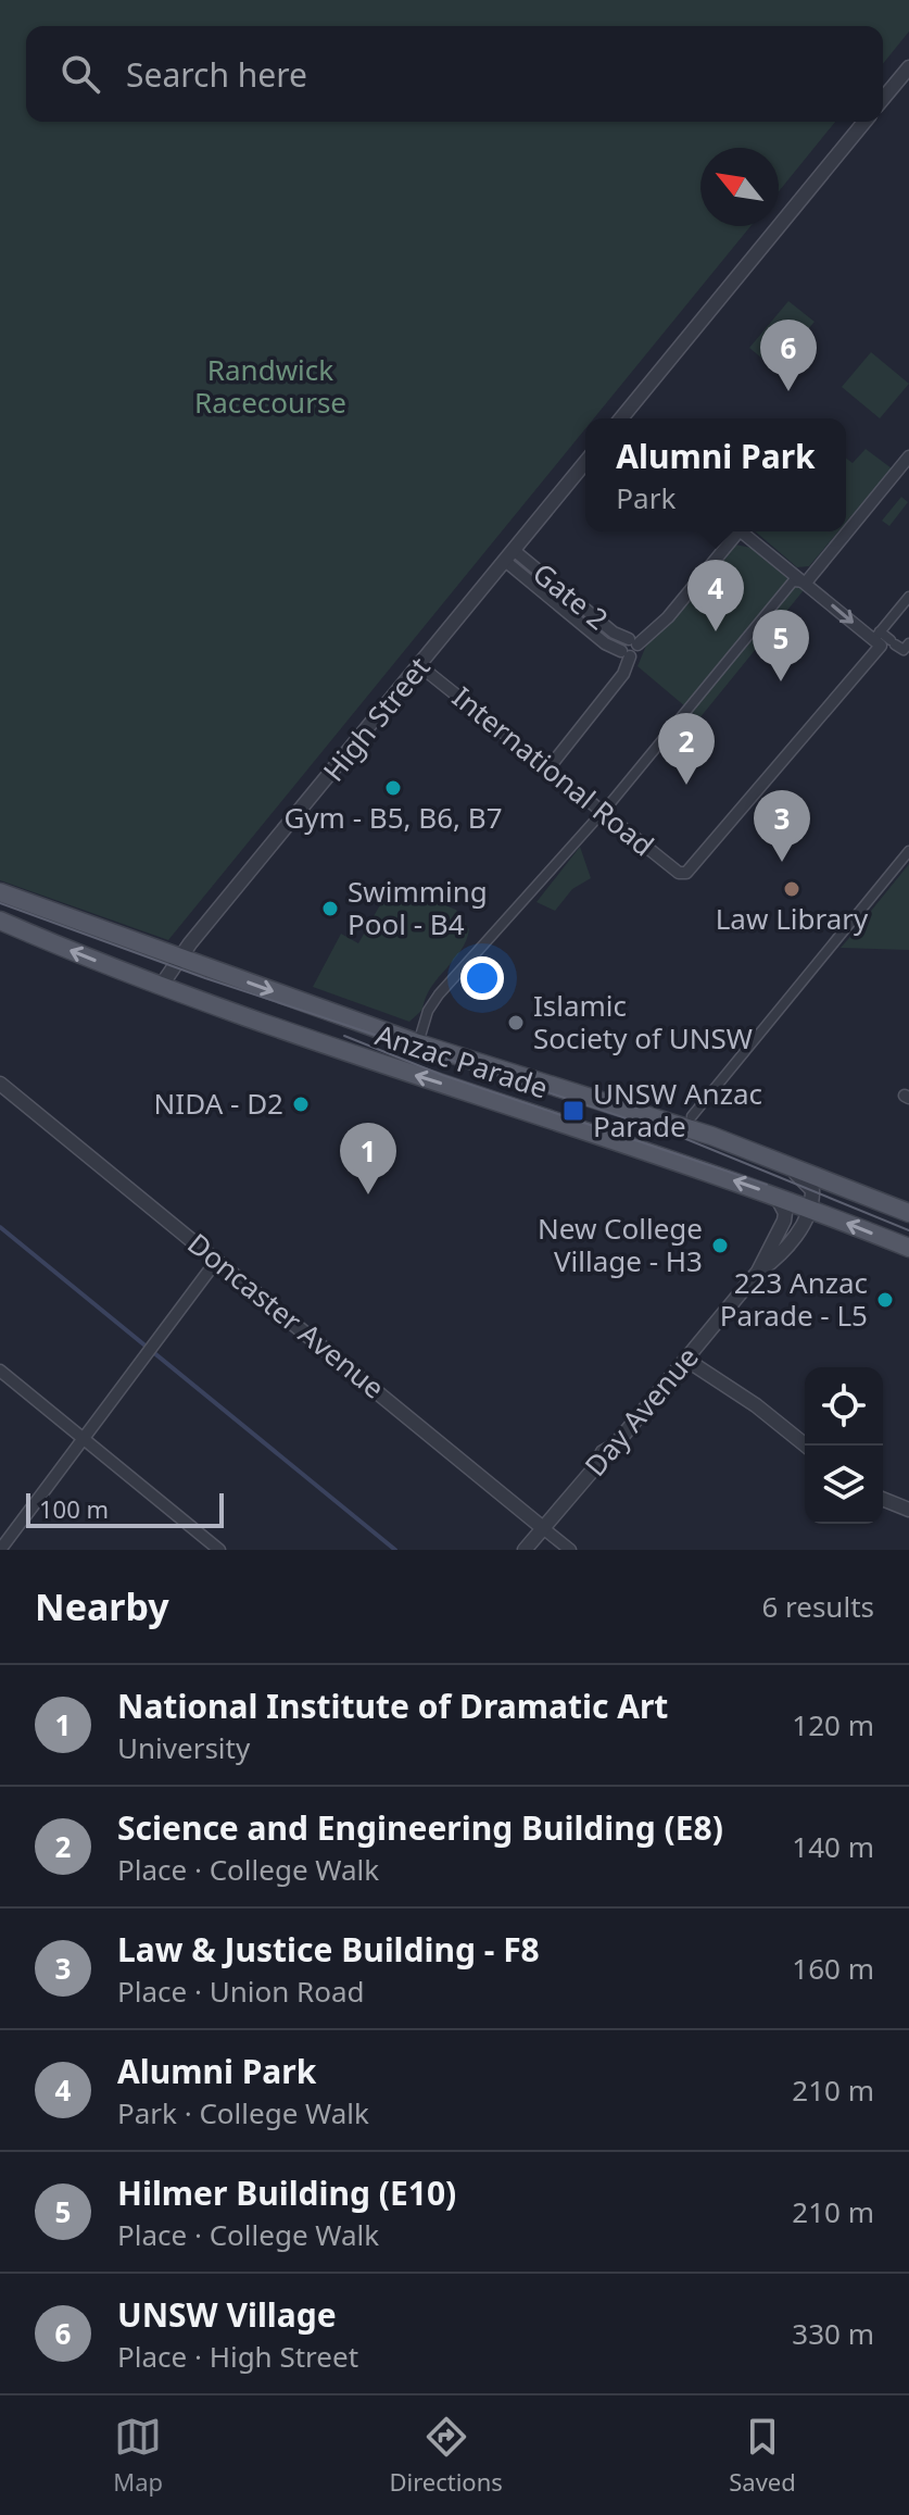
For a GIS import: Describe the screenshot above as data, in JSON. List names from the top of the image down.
{
  "streets": {
    "main road": ["Anzac Parade"],
    "street": [
      "Gate 2",
      "High Street",
      "International Road",
      "Doncaster Avenue",
      "Day Avenue"
    ]
  },
  "crossings": [
    ["Gate 2", "High Street"],
    ["High Street", "International Road"],
    ["High Street", "Anzac Parade"],
    ["Anzac Parade", "Day Avenue"],
    ["Doncaster Avenue", "Day Avenue"]
  ],
  "parks": ["Randwick Racecourse"],
  "places": {
    "other": [
      "Gym - B5, B6, B7",
      "Law Library",
      "Swimming Pool - B4",
      "Islamic Society of UNSW",
      "NIDA - D2",
      "New College Village - H3",
      "223 Anzac Parade - L5"
    ],
    "transit": ["UNSW Anzac Parade"]
  },
  "scale_bar": "100 m",
  "north": "top left",
  "page": {
    "search": "Search here",
    "pins": [
      "6",
      "4",
      "5",
      "2",
      "3",
      "1"
    ],
    "popup": ["Alumni Park", "Park"],
    "scale": "100 m",
    "heading": ["Nearby", "6 results"],
    "list": [
      {
        "mark": "1",
        "name": "National Institute of Dramatic Art",
        "note": "University",
        "value": "120 m"
      },
      {
        "mark": "2",
        "name": "Science and Engineering Building (E8)",
        "note": "Place · College Walk",
        "value": "140 m"
      },
      {
        "mark": "3",
        "name": "Law & Justice Building - F8",
        "note": "Place · Union Road",
        "value": "160 m"
      },
      {
        "mark": "4",
        "name": "Alumni Park",
        "note": "Park · College Walk",
        "value": "210 m"
      },
      {
        "mark": "5",
        "name": "Hilmer Building (E10)",
        "note": "Place · College Walk",
        "value": "210 m"
      },
      {
        "mark": "6",
        "name": "UNSW Village",
        "note": "Place · High Street",
        "value": "330 m"
      }
    ],
    "nav": ["Map", "Directions", "Saved"]
  }
}
